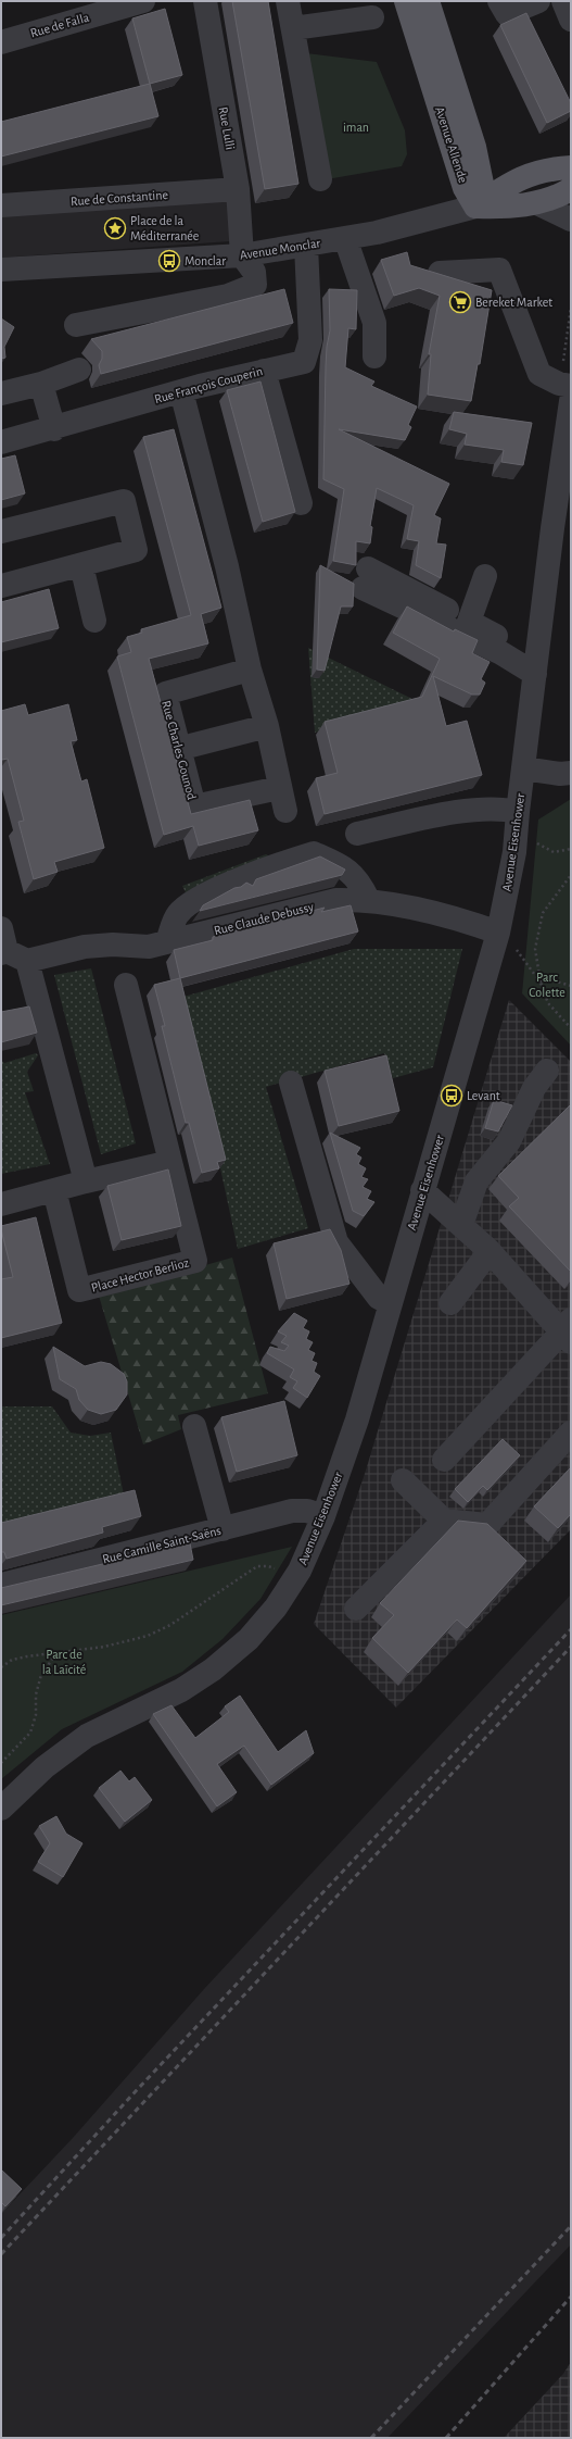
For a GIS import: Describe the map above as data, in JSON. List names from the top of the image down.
{
  "streets": {
    "main road": ["Avenue Allende", "Avenue Monclar"],
    "street": [
      "Rue de Falla",
      "Rue Lulli",
      "Rue de Constantine",
      "Rue François Couperin",
      "Rue Charles Gounod",
      "Avenue Eisenhower",
      "Rue Claude Debussy",
      "Place Hector Berlioz",
      "Rue Camille Saint-Saëns"
    ]
  },
  "crossings": [
    ["Rue Lulli", "Rue de Constantine"],
    ["Rue Lulli", "Avenue Monclar"],
    ["Avenue Allende", "Avenue Monclar"],
    ["Avenue Monclar", "Rue François Couperin"],
    ["Avenue Eisenhower", "Rue Claude Debussy"],
    ["Avenue Eisenhower", "Rue Camille Saint-Saëns"]
  ],
  "parks": ["iman", "Parc Colette", "Parc de la Laïcité"],
  "places": {
    "place": ["Place de la Méditerranée"],
    "bus stop": ["Monclar", "Levant"],
    "supermarket": ["Bereket Market"]
  }
}
